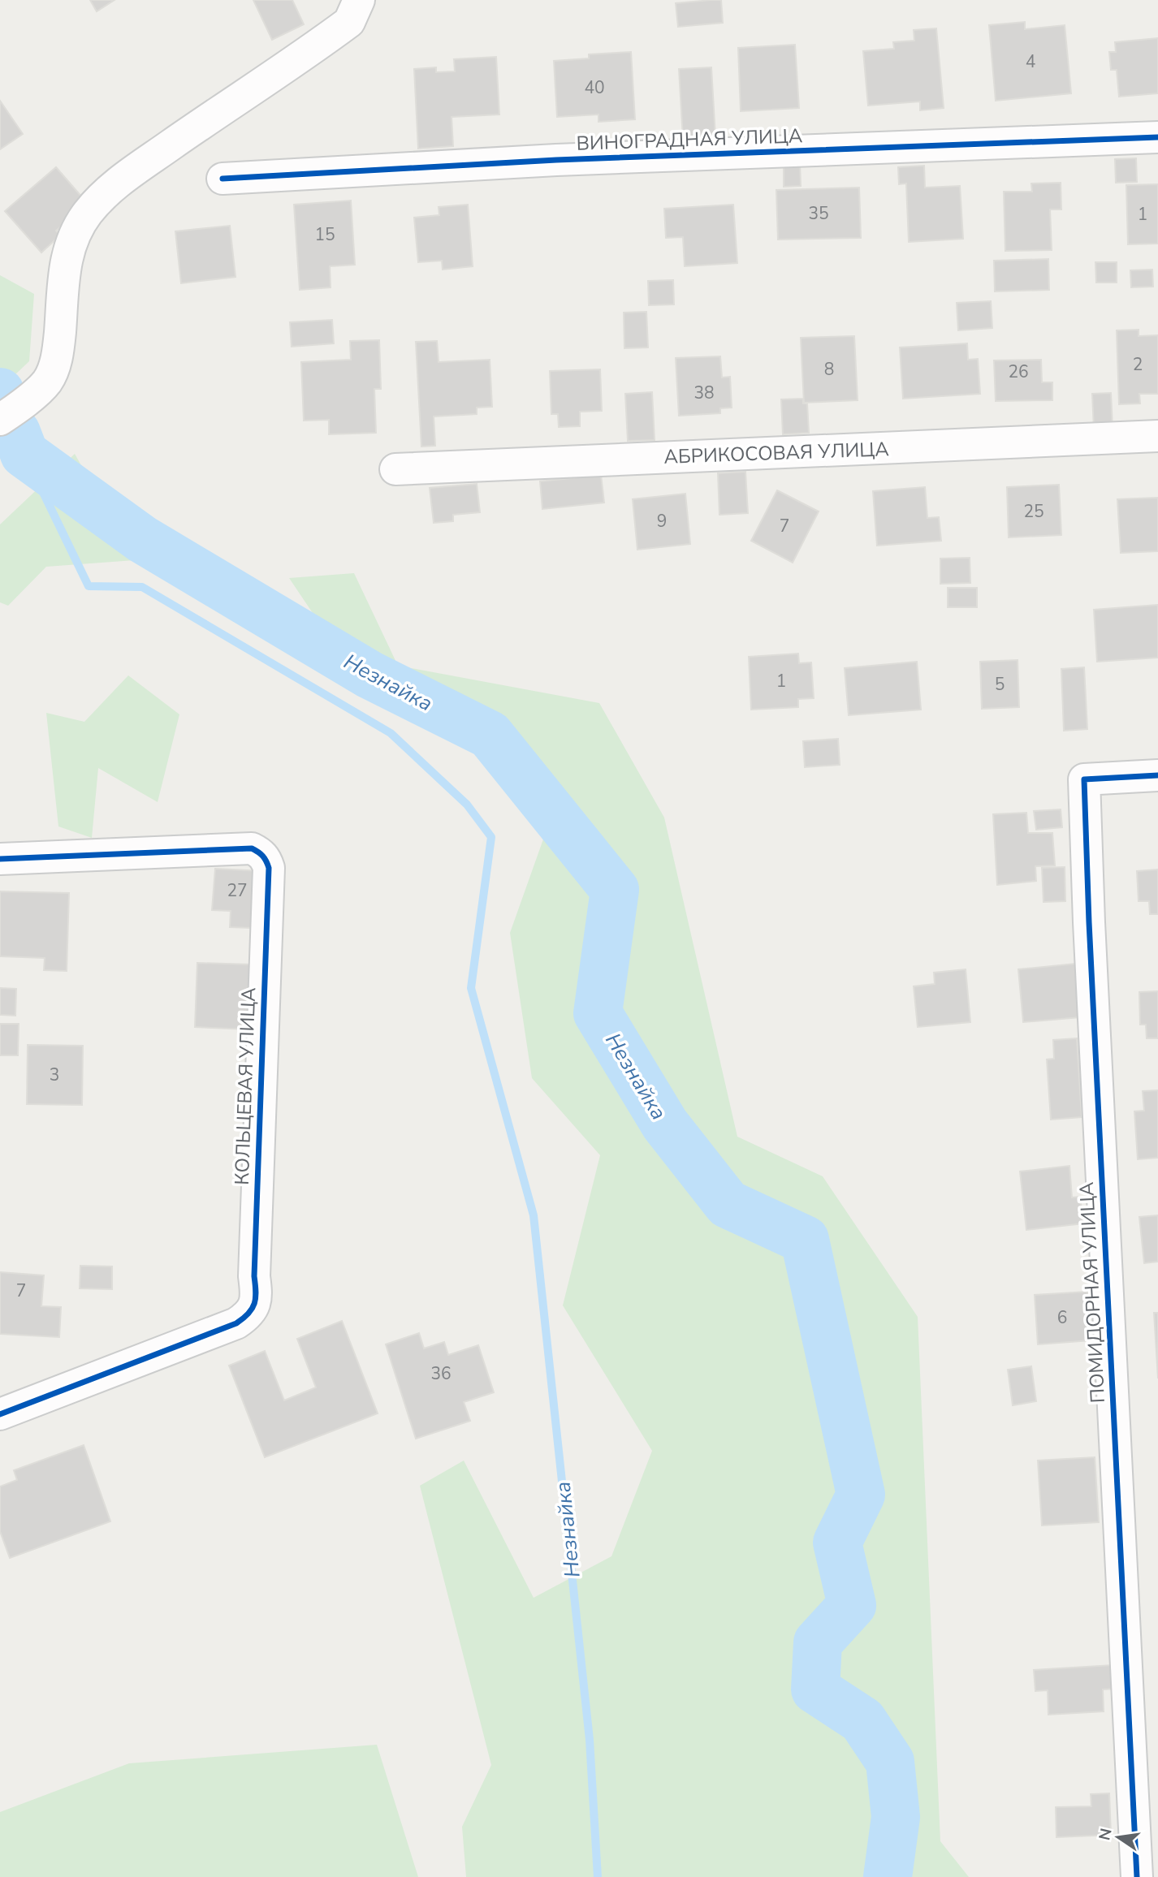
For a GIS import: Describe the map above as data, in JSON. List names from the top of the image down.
{
  "streets": {
    "street": [
      "ВИНОГРАДНАЯ УЛИЦА",
      "АБРИКОСОВАЯ УЛИЦА",
      "КОЛЬЦЕВАЯ УЛИЦА",
      "ПОМИДОРНАЯ УЛИЦА"
    ]
  },
  "water": ["Незнайка"],
  "house_numbers": [
    "4",
    "40",
    "35",
    "1",
    "15",
    "2",
    "8",
    "26",
    "38",
    "25",
    "9",
    "7",
    "1",
    "5",
    "27",
    "3",
    "7",
    "6",
    "36"
  ],
  "north": "left"
}
